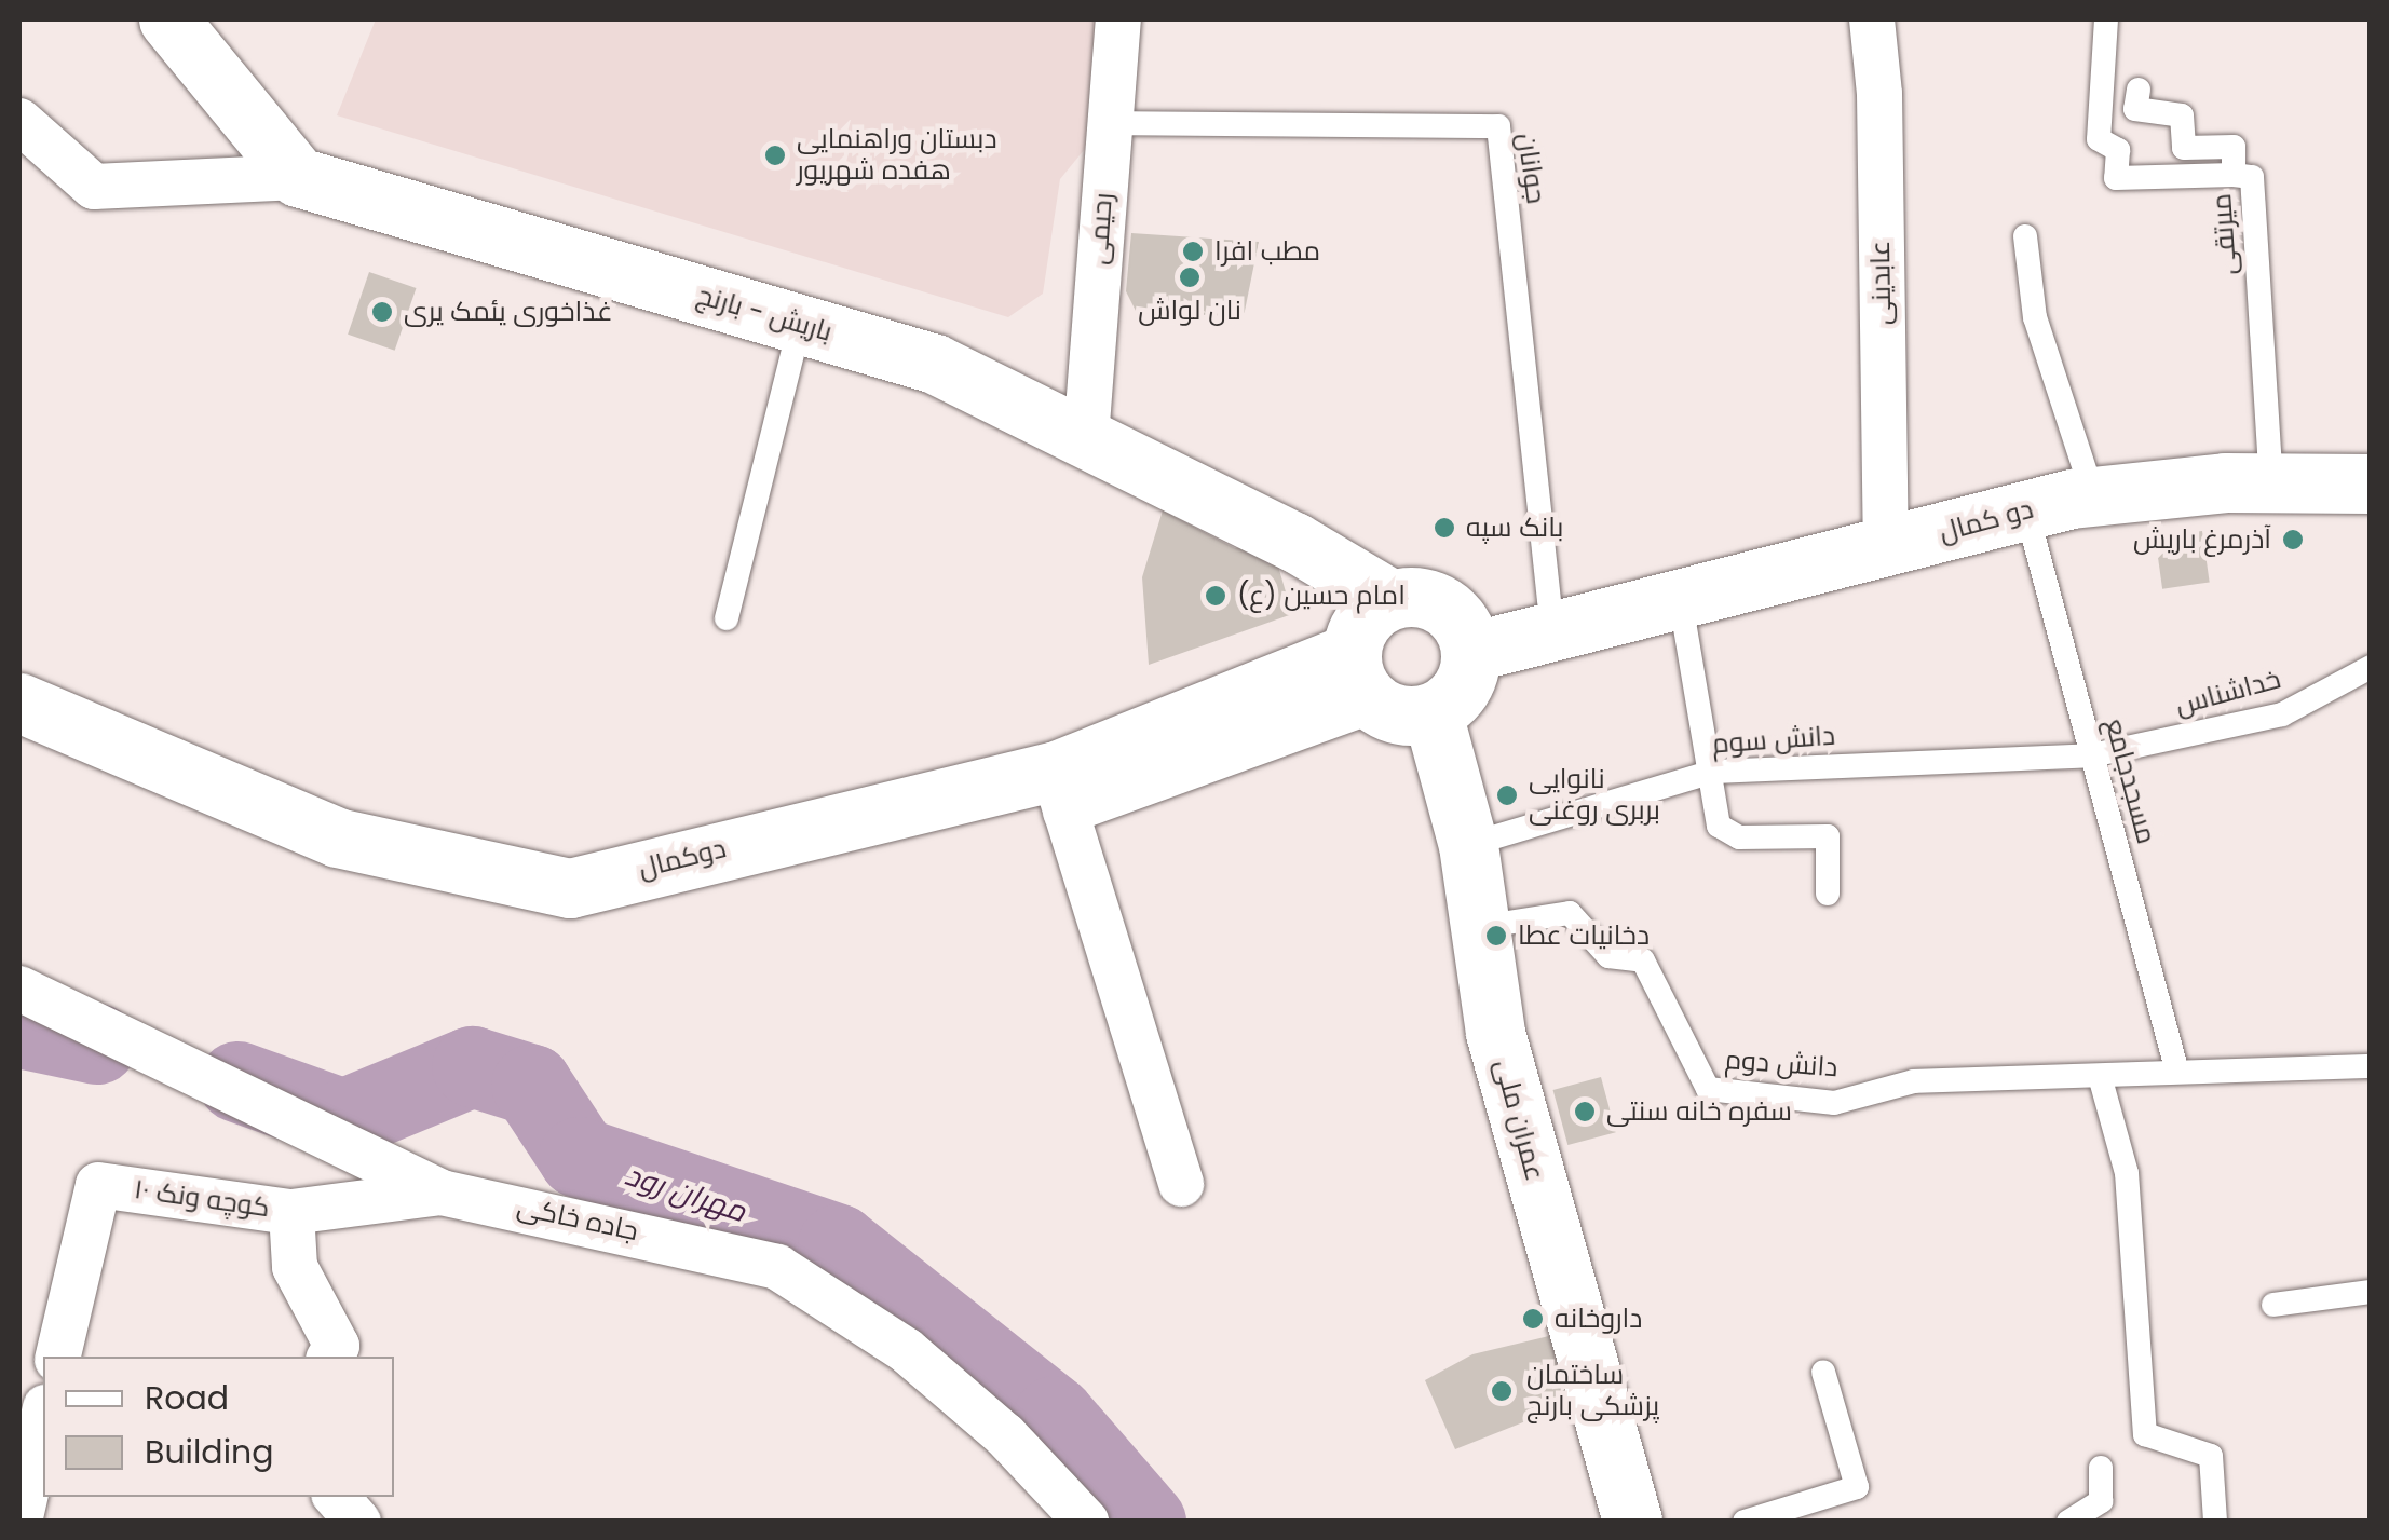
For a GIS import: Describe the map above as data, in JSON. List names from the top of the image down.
{
  "streets": {
    "main road": [
      "باریش - بارنج",
      "دو کمال",
      "دوکمال",
      "عمران ملی"
    ],
    "street": [
      "رحیمی",
      "عابدینی",
      "کوچه ونک ۱۰",
      "جاده خاکی"
    ],
    "lane": [
      "جوانان",
      "میرتقی",
      "خداشناس",
      "دانش سوم",
      "مسجدجامع",
      "دانش دوم"
    ]
  },
  "crossings": [
    ["جوانان", "رحیمی"],
    ["جوانان", "دو کمال"],
    ["رحیمی", "باریش - بارنج"],
    ["میرتقی", "دو کمال"],
    ["عابدینی", "دو کمال"],
    ["باریش - بارنج", "دو کمال"],
    ["باریش - بارنج", "دوکمال"],
    ["باریش - بارنج", "عمران ملی"],
    ["دو کمال", "مسجدجامع"],
    ["دو کمال", "دوکمال"],
    ["دو کمال", "عمران ملی"],
    ["خداشناس", "دانش سوم"],
    ["خداشناس", "مسجدجامع"],
    ["دانش سوم", "مسجدجامع"],
    ["دانش سوم", "عمران ملی"],
    ["مسجدجامع", "دانش دوم"],
    ["دوکمال", "عمران ملی"],
    ["دانش دوم", "عمران ملی"]
  ],
  "water": ["مهران رود"],
  "places": [
    "دبستان وراهنمایی هفده شهریور",
    "مطب افرا",
    "نان لواش",
    "غذاخوری یئمک یری",
    "بانک سپه",
    "آذرمرغ باریش",
    "امام حسین (ع)",
    "نانوایی بربری روغنی",
    "دخانیات عطا",
    "سفره خانه سنتی",
    "داروخانه",
    "ساختمان پزشکی بارنج"
  ],
  "legend": ["Road", "Building"]
}
